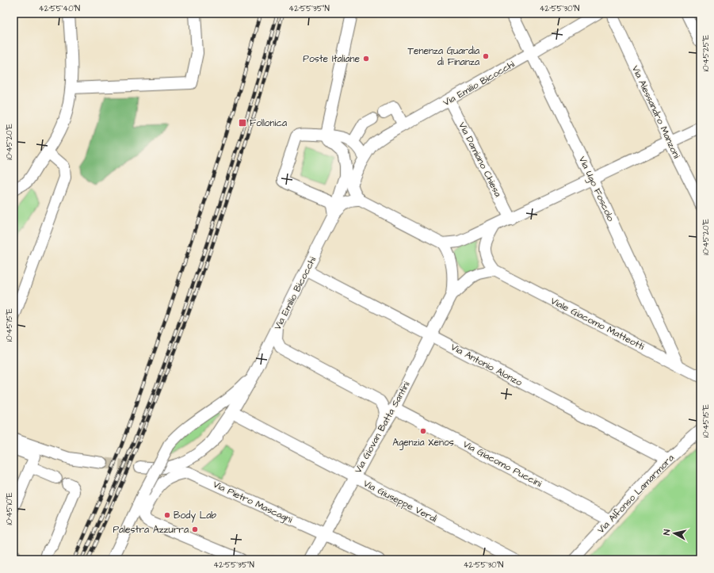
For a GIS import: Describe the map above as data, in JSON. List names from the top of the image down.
{
  "streets": {
    "street": [
      "Via Emilio Bicocchi",
      "Via Alessandro Manzoni",
      "Via Damiano Chiesa",
      "Via Ugo Foscolo",
      "Viale Giacomo Matteotti",
      "Via Antonio Alonzo",
      "Via Giovan Batta Santini",
      "Via Giacomo Puccini",
      "Via Alfonso Lamarmora",
      "Via Giuseppe Verdi",
      "Via Pietro Mascagni"
    ]
  },
  "crossings": [
    ["Via Emilio Bicocchi", "Via Damiano Chiesa"],
    ["Via Emilio Bicocchi", "Via Ugo Foscolo"],
    ["Via Emilio Bicocchi", "Via Antonio Alonzo"],
    ["Via Emilio Bicocchi", "Via Giuseppe Verdi"],
    ["Via Ugo Foscolo", "Viale Giacomo Matteotti"],
    ["Via Antonio Alonzo", "Via Giovan Batta Santini"],
    ["Via Antonio Alonzo", "Via Alfonso Lamarmora"],
    ["Via Giovan Batta Santini", "Via Giacomo Puccini"],
    ["Via Giovan Batta Santini", "Via Giuseppe Verdi"],
    ["Via Giovan Batta Santini", "Via Pietro Mascagni"],
    ["Via Giacomo Puccini", "Via Alfonso Lamarmora"]
  ],
  "places": {
    "other": [
      "Tenenza Guardia di Finanza",
      "Poste Italiane",
      "Agenzia Xenos",
      "Body Lab",
      "Palestra Azzurra"
    ],
    "transit": ["Follonica"]
  },
  "north": "left",
  "coordinates": [
    "42°55'40\"N",
    "42°55'35\"N",
    "42°55'30\"N",
    "10°45'25\"E",
    "10°45'20\"E",
    "10°45'15\"E",
    "10°45'10\"E"
  ]
}
